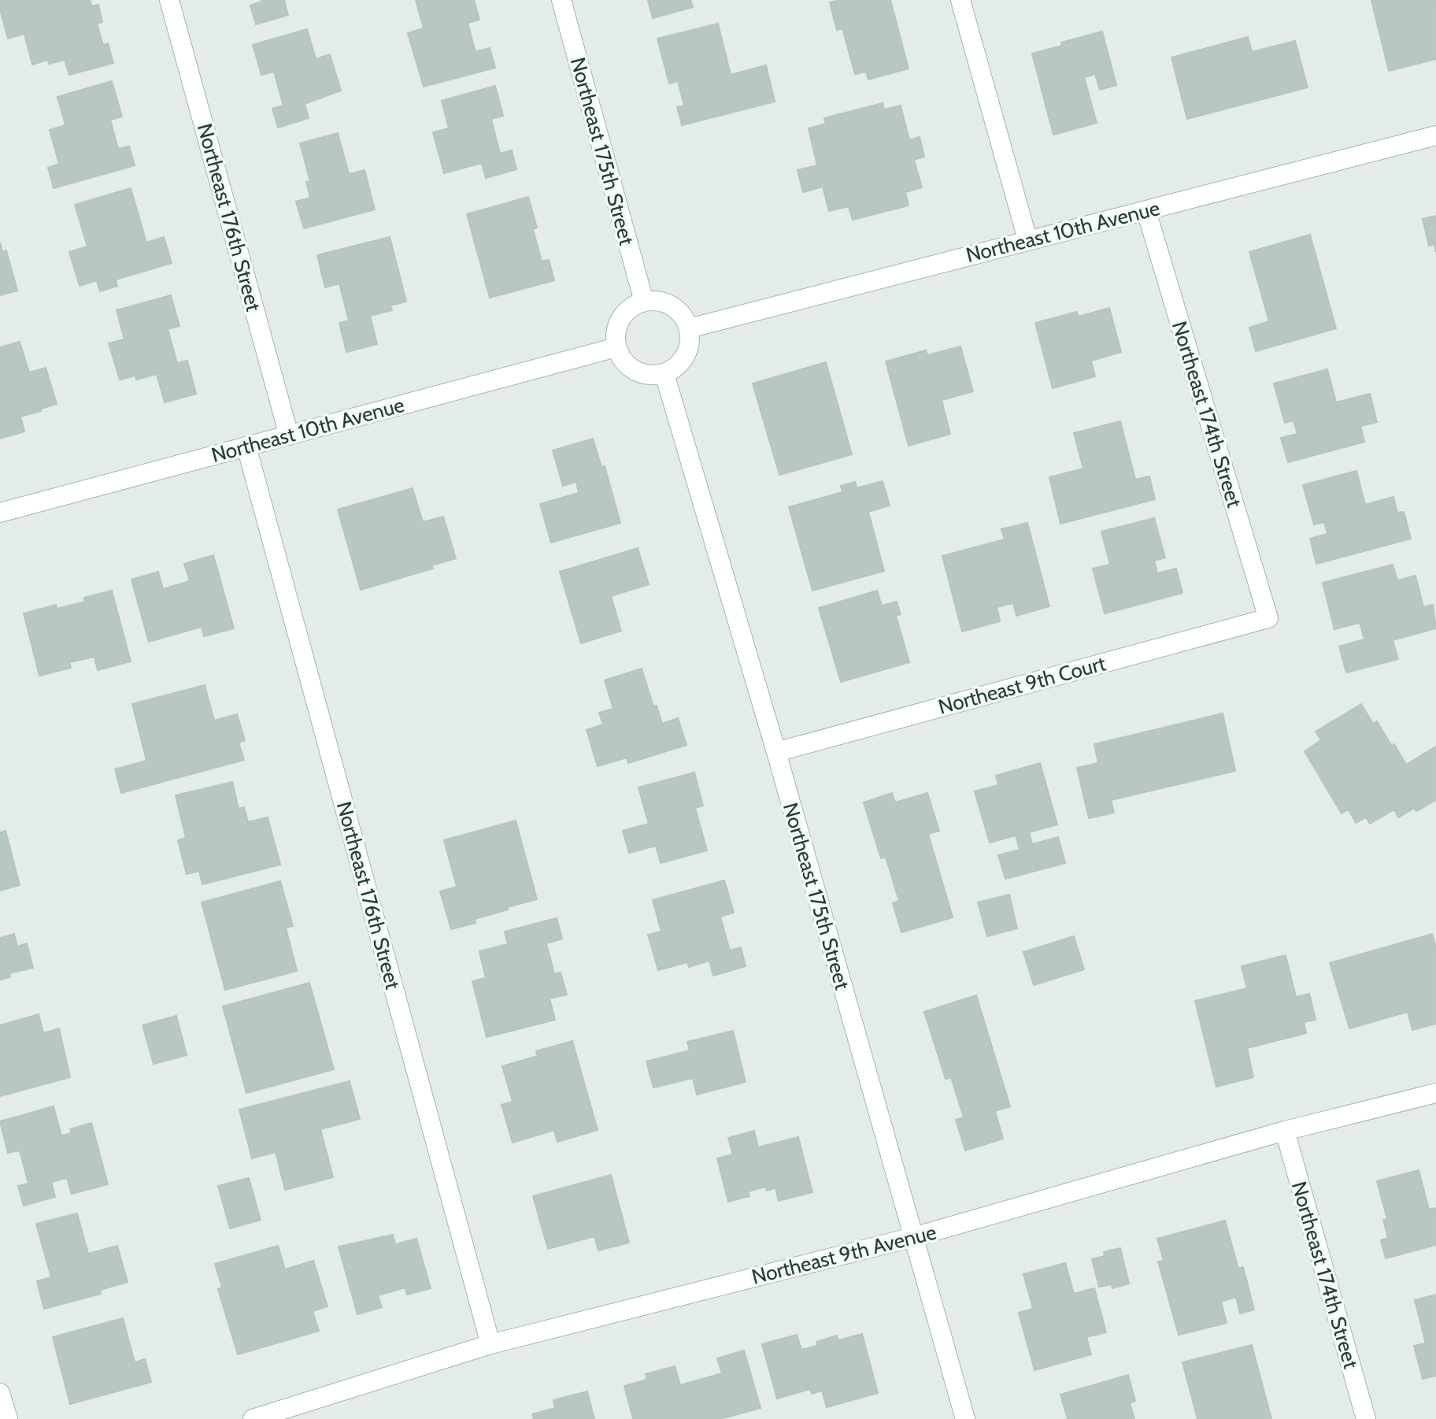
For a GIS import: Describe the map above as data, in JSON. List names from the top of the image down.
{
  "streets": {
    "street": [
      "Northeast 175th Street",
      "Northeast 176th Street",
      "Northeast 10th Avenue",
      "Northeast 174th Street",
      "Northeast 9th Court",
      "Northeast 9th Avenue"
    ]
  },
  "crossings": [
    ["Northeast 175th Street", "Northeast 10th Avenue"],
    ["Northeast 175th Street", "Northeast 9th Court"],
    ["Northeast 175th Street", "Northeast 9th Avenue"],
    ["Northeast 176th Street", "Northeast 10th Avenue"],
    ["Northeast 176th Street", "Northeast 9th Avenue"],
    ["Northeast 10th Avenue", "Northeast 174th Street"],
    ["Northeast 174th Street", "Northeast 9th Court"],
    ["Northeast 174th Street", "Northeast 9th Avenue"]
  ]
}
